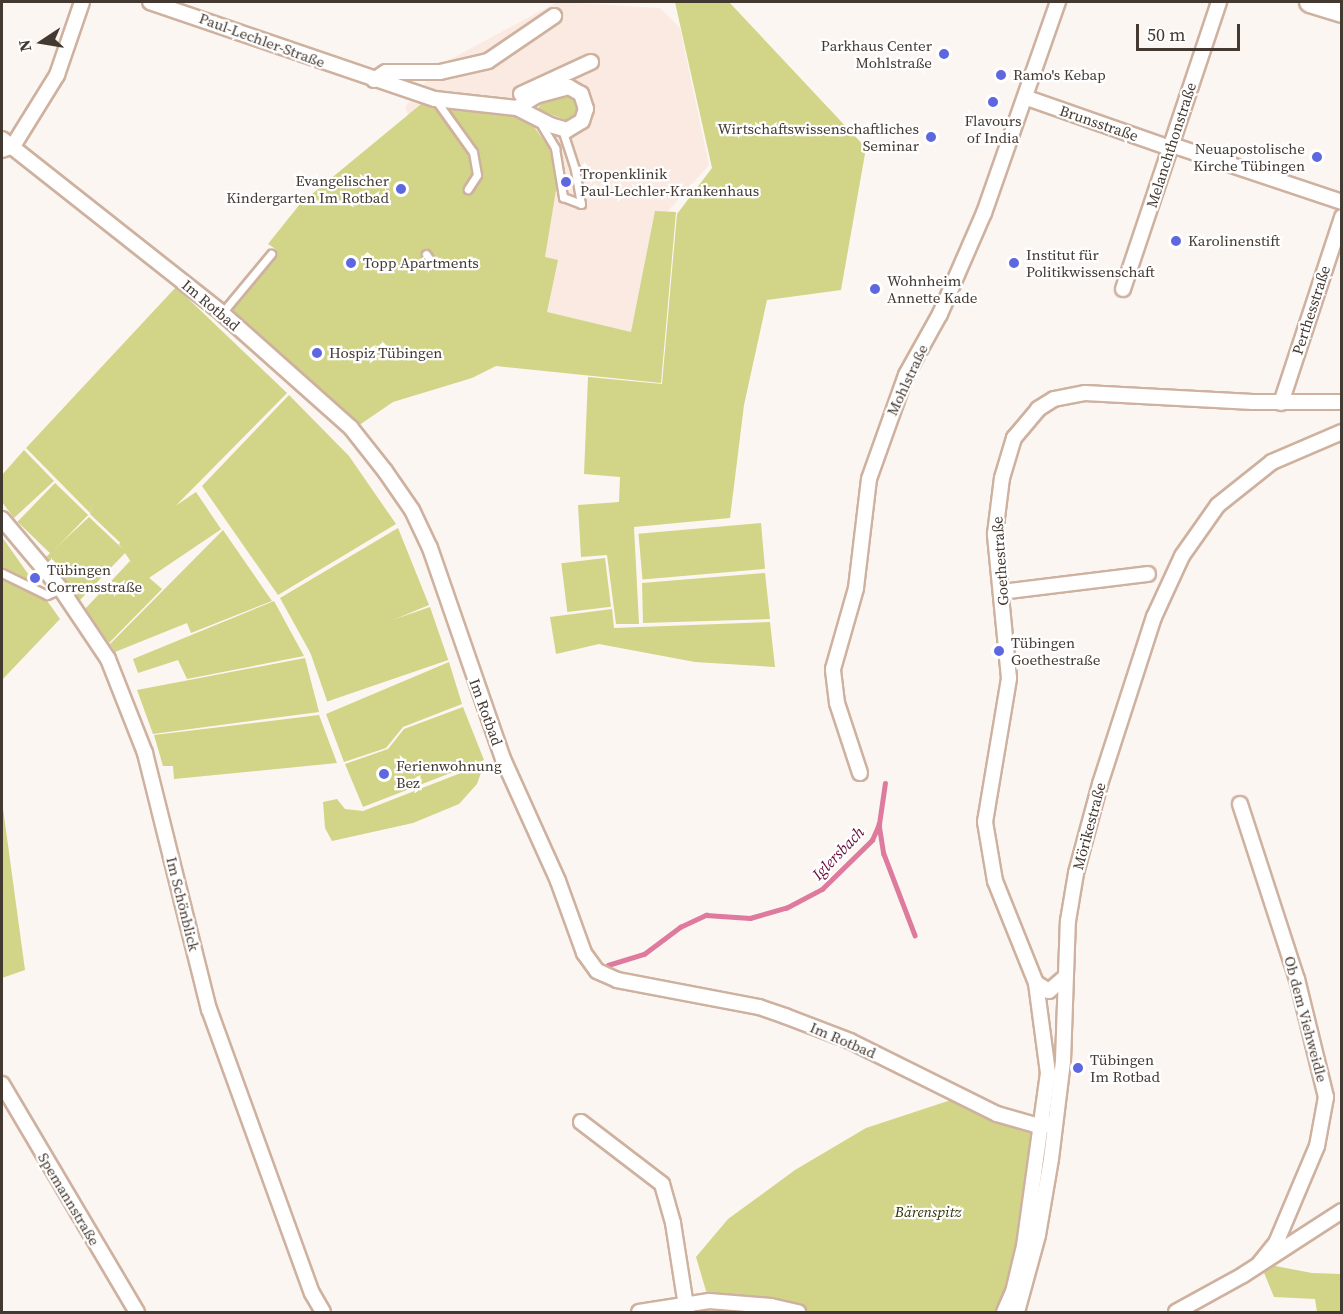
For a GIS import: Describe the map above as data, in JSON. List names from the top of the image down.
{
  "streets": {
    "street": [
      "Paul-Lechler-Straße",
      "Brunsstraße",
      "Melanchthonstraße",
      "Im Rotbad",
      "Perthesstraße",
      "Mohlstraße",
      "Goethestraße",
      "Mörikestraße",
      "Im Schönblick",
      "Ob dem Viehweidle",
      "Spemannstraße"
    ]
  },
  "crossings": [
    ["Brunsstraße", "Melanchthonstraße"],
    ["Brunsstraße", "Mohlstraße"],
    ["Im Rotbad", "Goethestraße"],
    ["Im Rotbad", "Mörikestraße"],
    ["Perthesstraße", "Goethestraße"],
    ["Goethestraße", "Mörikestraße"]
  ],
  "water": ["Iglersbach"],
  "parks": ["Bärenspitz"],
  "places": [
    "Parkhaus Center Mohlstraße",
    "Ramo's Kebap",
    "Flavours of India",
    "Wirtschaftswissenschaftliches Seminar",
    "Neuapostolische Kirche Tübingen",
    "Tropenklinik Paul-Lechler-Krankenhaus",
    "Evangelischer Kindergarten Im Rotbad",
    "Karolinenstift",
    "Topp Apartments",
    "Institut für Politikwissenschaft",
    "Wohnheim Annette Kade",
    "Hospiz Tübingen",
    "Tübingen Corrensstraße",
    "Tübingen Goethestraße",
    "Ferienwohnung Bez",
    "Tübingen Im Rotbad"
  ],
  "scale_bar": "50 m",
  "north": "left"
}
